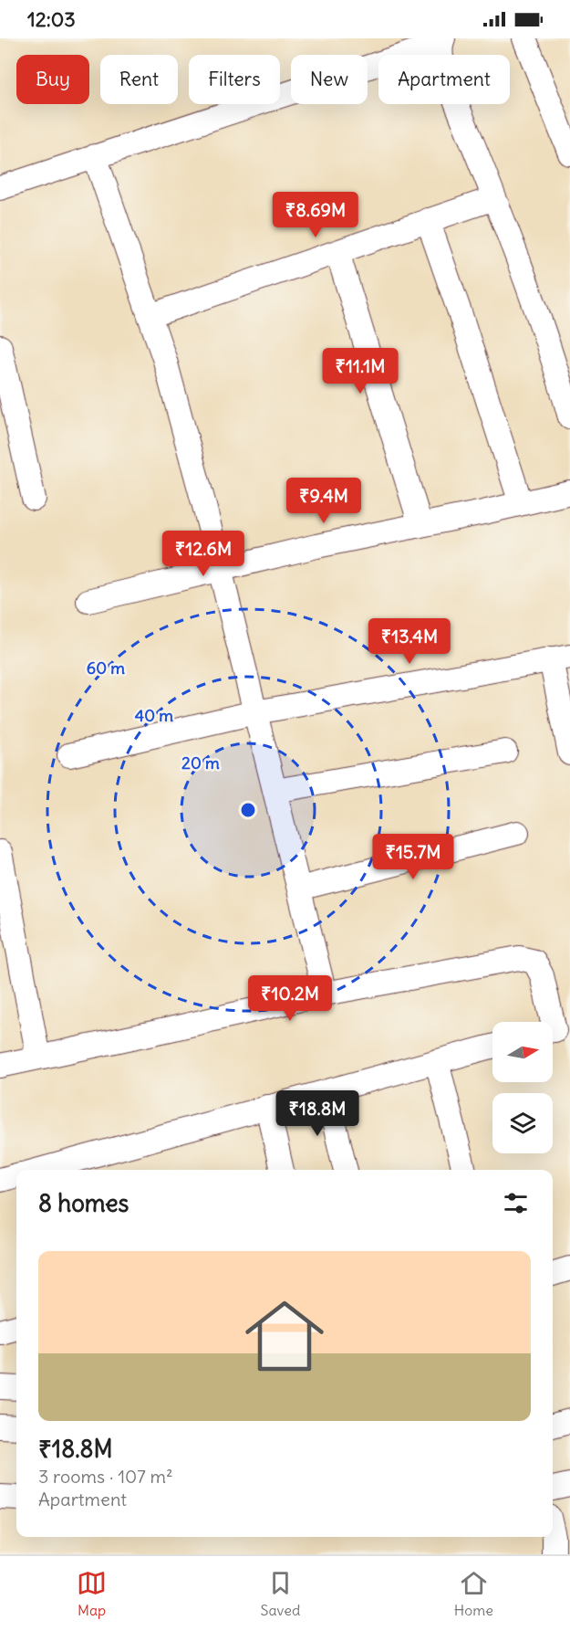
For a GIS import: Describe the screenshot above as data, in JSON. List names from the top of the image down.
{
  "north": "right",
  "page": {
    "status": "12:03",
    "chip": [
      "Buy",
      "Rent",
      "Filters",
      "New",
      "Apartment"
    ],
    "price": [
      "₹8.69M",
      "₹11.1M",
      "₹9.4M",
      "₹12.6M",
      "₹13.4M",
      "₹15.7M",
      "₹10.2M",
      "₹18.8M"
    ],
    "heading": "8 homes",
    "list": [
      {
        "name": "₹18.8M",
        "note": "3 rooms · 107 m² · Apartment"
      }
    ],
    "tabs": ["Map", "Saved", "Home"]
  },
  "rings": ["60 m", "40 m", "20 m"]
}
